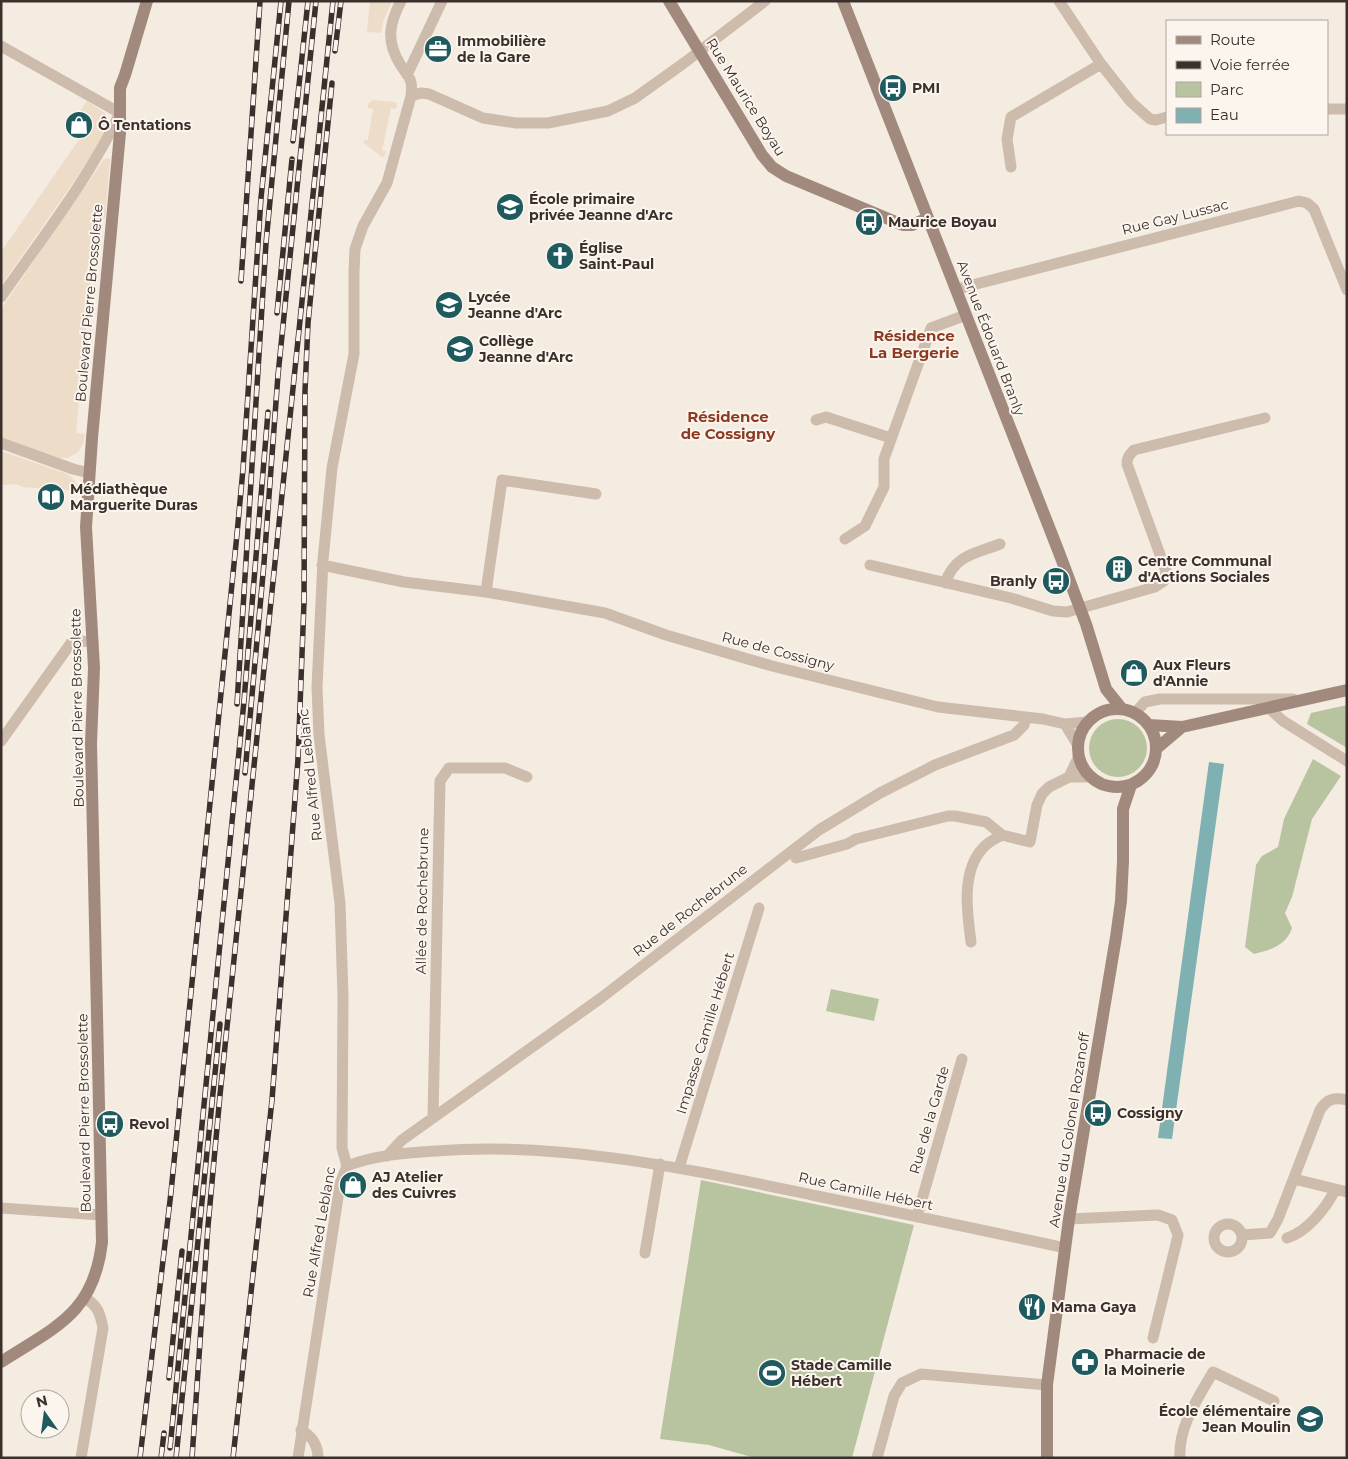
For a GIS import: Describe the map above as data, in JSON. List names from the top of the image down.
{
  "streets": {
    "street": [
      "Rue Maurice Boyau",
      "Rue Gay Lussac",
      "Boulevard Pierre Brossolette",
      "Avenue Édouard Branly",
      "Rue de Cossigny",
      "Rue Alfred Leblanc",
      "Allée de Rochebrune",
      "Rue de Rochebrune",
      "Impasse Camille Hébert",
      "Rue de la Garde",
      "Avenue du Colonel Rozanoff",
      "Rue Camille Hébert"
    ]
  },
  "crossings": [
    ["Rue Maurice Boyau", "Avenue Édouard Branly"],
    ["Rue Gay Lussac", "Avenue Édouard Branly"],
    ["Avenue Édouard Branly", "Rue de Cossigny"],
    ["Avenue Édouard Branly", "Avenue du Colonel Rozanoff"],
    ["Rue de Cossigny", "Rue Alfred Leblanc"],
    ["Rue de Cossigny", "Rue de Rochebrune"],
    ["Rue de Cossigny", "Avenue du Colonel Rozanoff"],
    ["Rue Alfred Leblanc", "Rue Camille Hébert"],
    ["Allée de Rochebrune", "Rue de Rochebrune"],
    ["Rue de Rochebrune", "Rue Camille Hébert"],
    ["Impasse Camille Hébert", "Rue Camille Hébert"],
    ["Rue de la Garde", "Rue Camille Hébert"],
    ["Avenue du Colonel Rozanoff", "Rue Camille Hébert"]
  ],
  "districts": ["Résidence La Bergerie", "Résidence de Cossigny"],
  "places": {
    "office": ["Immobilière de la Gare"],
    "bus stop": [
      "PMI",
      "Maurice Boyau",
      "Branly",
      "Cossigny",
      "Revol"
    ],
    "shop": ["Ô Tentations", "Aux Fleurs d'Annie", "AJ Atelier des Cuivres"],
    "school or university": [
      "École primaire privée Jeanne d'Arc",
      "Lycée Jeanne d'Arc",
      "Collège Jeanne d'Arc",
      "École élémentaire Jean Moulin"
    ],
    "church": ["Église Saint-Paul"],
    "library": ["Médiathèque Marguerite Duras"],
    "building": ["Centre Communal d'Actions Sociales"],
    "restaurant": ["Mama Gaya"],
    "pharmacy": ["Pharmacie de la Moinerie"],
    "sports": ["Stade Camille Hébert"]
  },
  "legend": [
    "Route",
    "Voie ferrée",
    "Parc",
    "Eau"
  ],
  "north": "top"
}
